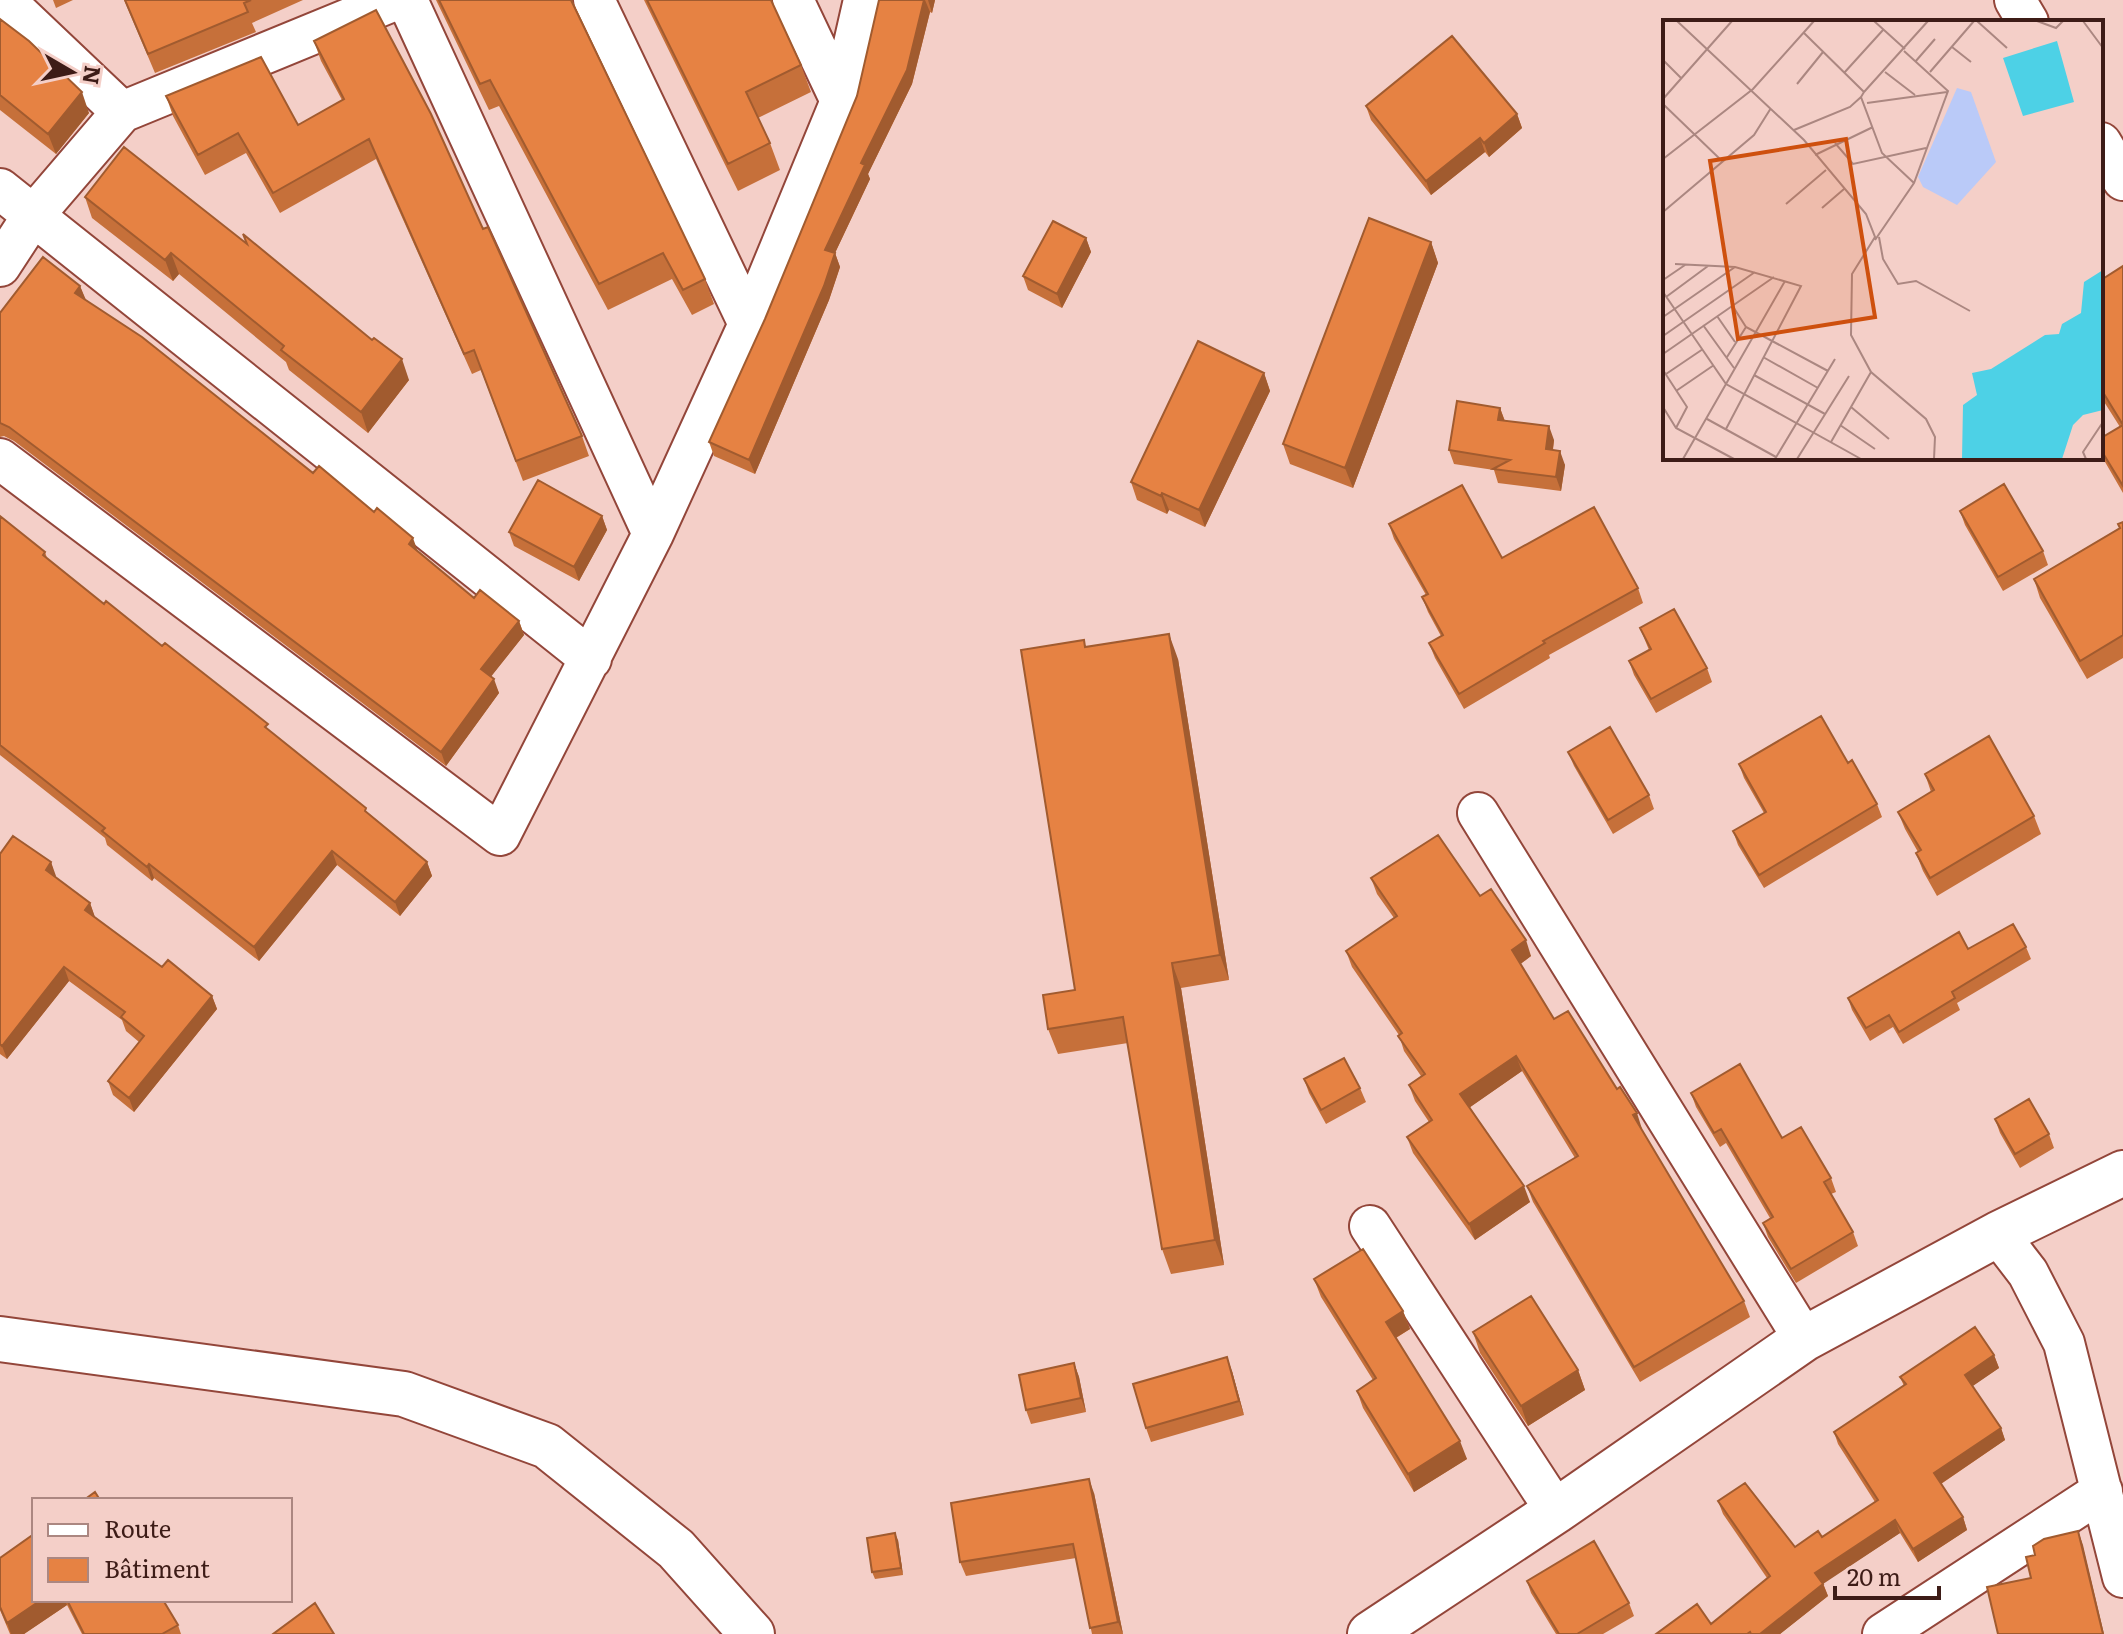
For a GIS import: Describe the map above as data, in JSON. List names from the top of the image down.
{
  "legend": ["Route", "Bâtiment"],
  "scale_bar": "20 m",
  "north": "right"
}
